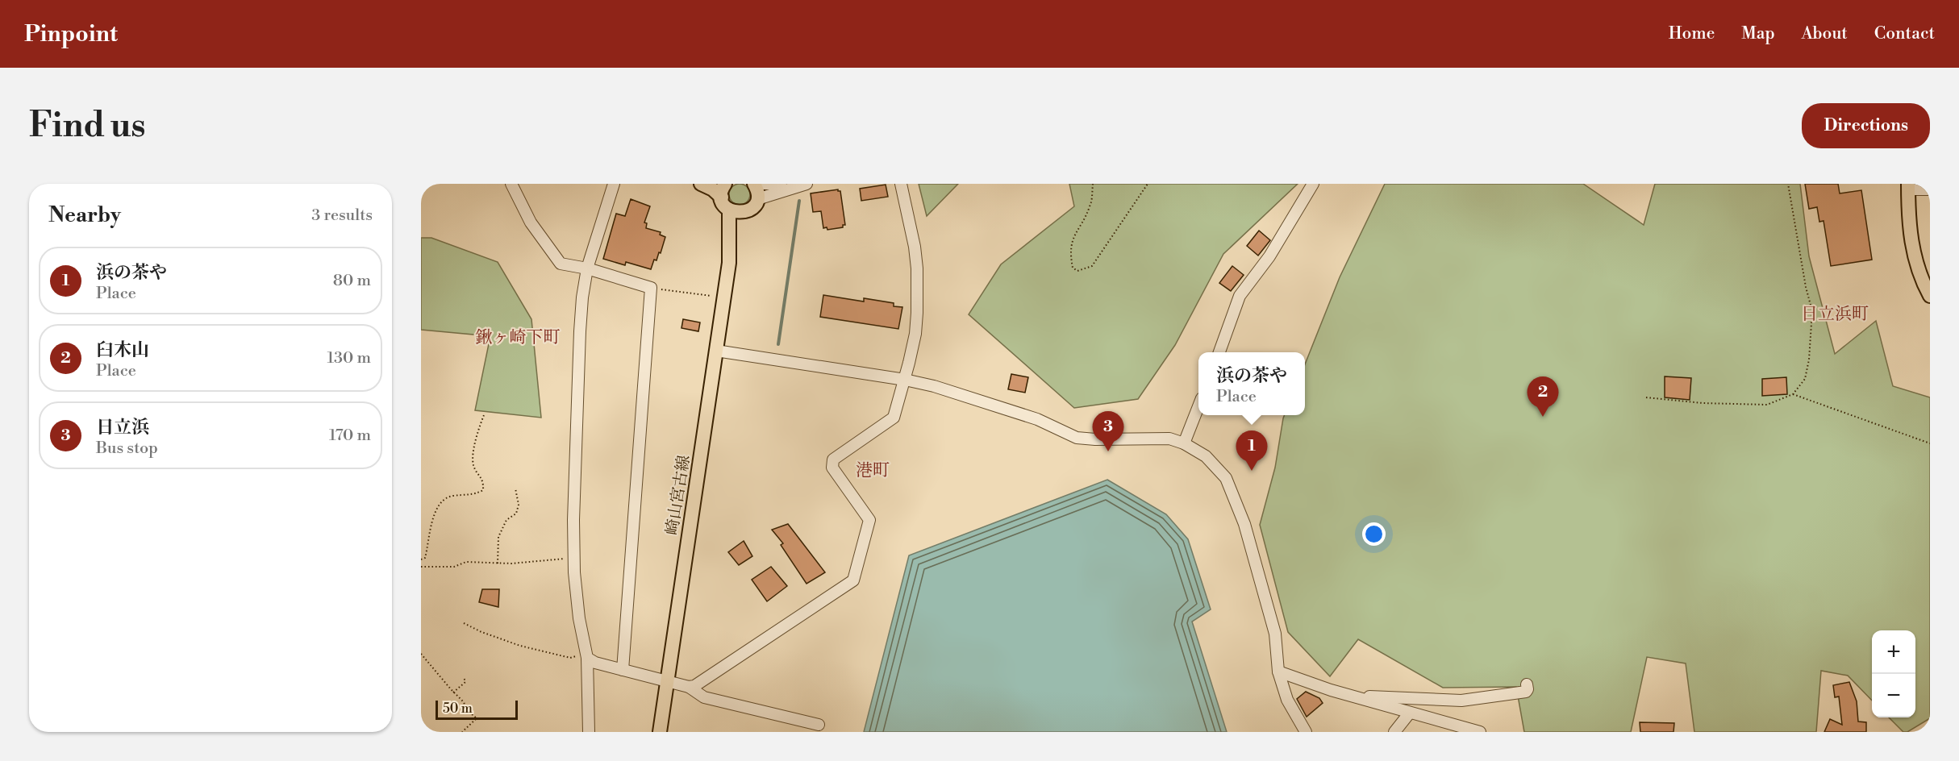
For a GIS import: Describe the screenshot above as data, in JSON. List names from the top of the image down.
{
  "streets": {
    "main road": ["崎山宮古線"]
  },
  "districts": ["日立浜町", "鍬ヶ崎下町", "港町"],
  "scale_bar": "50 m",
  "page": {
    "header": "Pinpoint",
    "nav": [
      "Home",
      "Map",
      "About",
      "Contact"
    ],
    "buttons": "Directions",
    "title": "Find us",
    "heading": ["Nearby", "3 results"],
    "list": [
      {
        "mark": "1",
        "name": "浜の茶や",
        "note": "Place",
        "value": "80 m"
      },
      {
        "mark": "2",
        "name": "臼木山",
        "note": "Place",
        "value": "130 m"
      },
      {
        "mark": "3",
        "name": "日立浜",
        "note": "Bus stop",
        "value": "170 m"
      }
    ],
    "popup": ["浜の茶や", "Place"],
    "pins": ["2", "3", "1"],
    "map_buttons": ["+", "−"],
    "scale": "50 m"
  }
}
